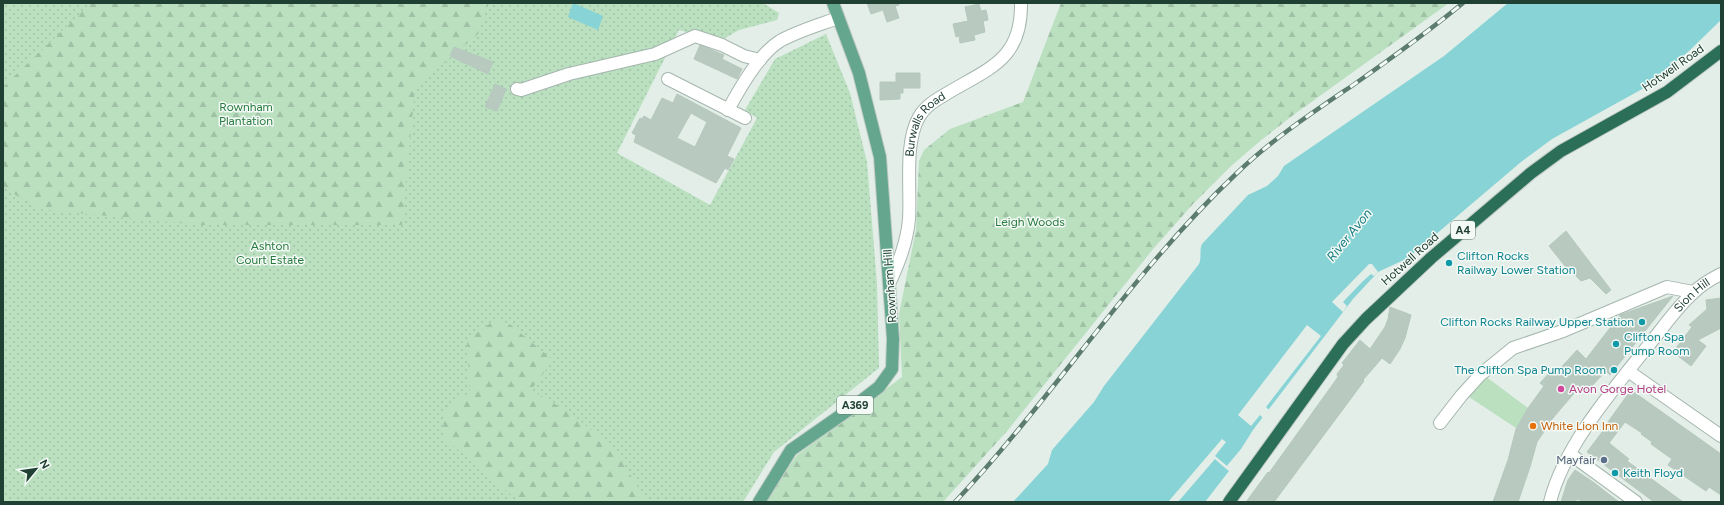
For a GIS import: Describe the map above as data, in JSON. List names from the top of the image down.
{
  "streets": {
    "highway": ["Hotwell Road", "A4"],
    "main road": ["Rownham Hill", "A369"],
    "street": ["Burwalls Road", "Sion Hill"]
  },
  "crossings": [
    ["Burwalls Road", "Rownham Hill"]
  ],
  "water": ["River Avon"],
  "parks": ["Rownham Plantation", "Leigh Woods", "Ashton Court Estate"],
  "places": [
    "Clifton Rocks Railway Lower Station",
    "Clifton Rocks Railway Upper Station",
    "Clifton Spa Pump Room",
    "The Clifton Spa Pump Room",
    "Avon Gorge Hotel",
    "White Lion Inn",
    "Mayfair",
    "Keith Floyd"
  ],
  "north": "top right"
}
